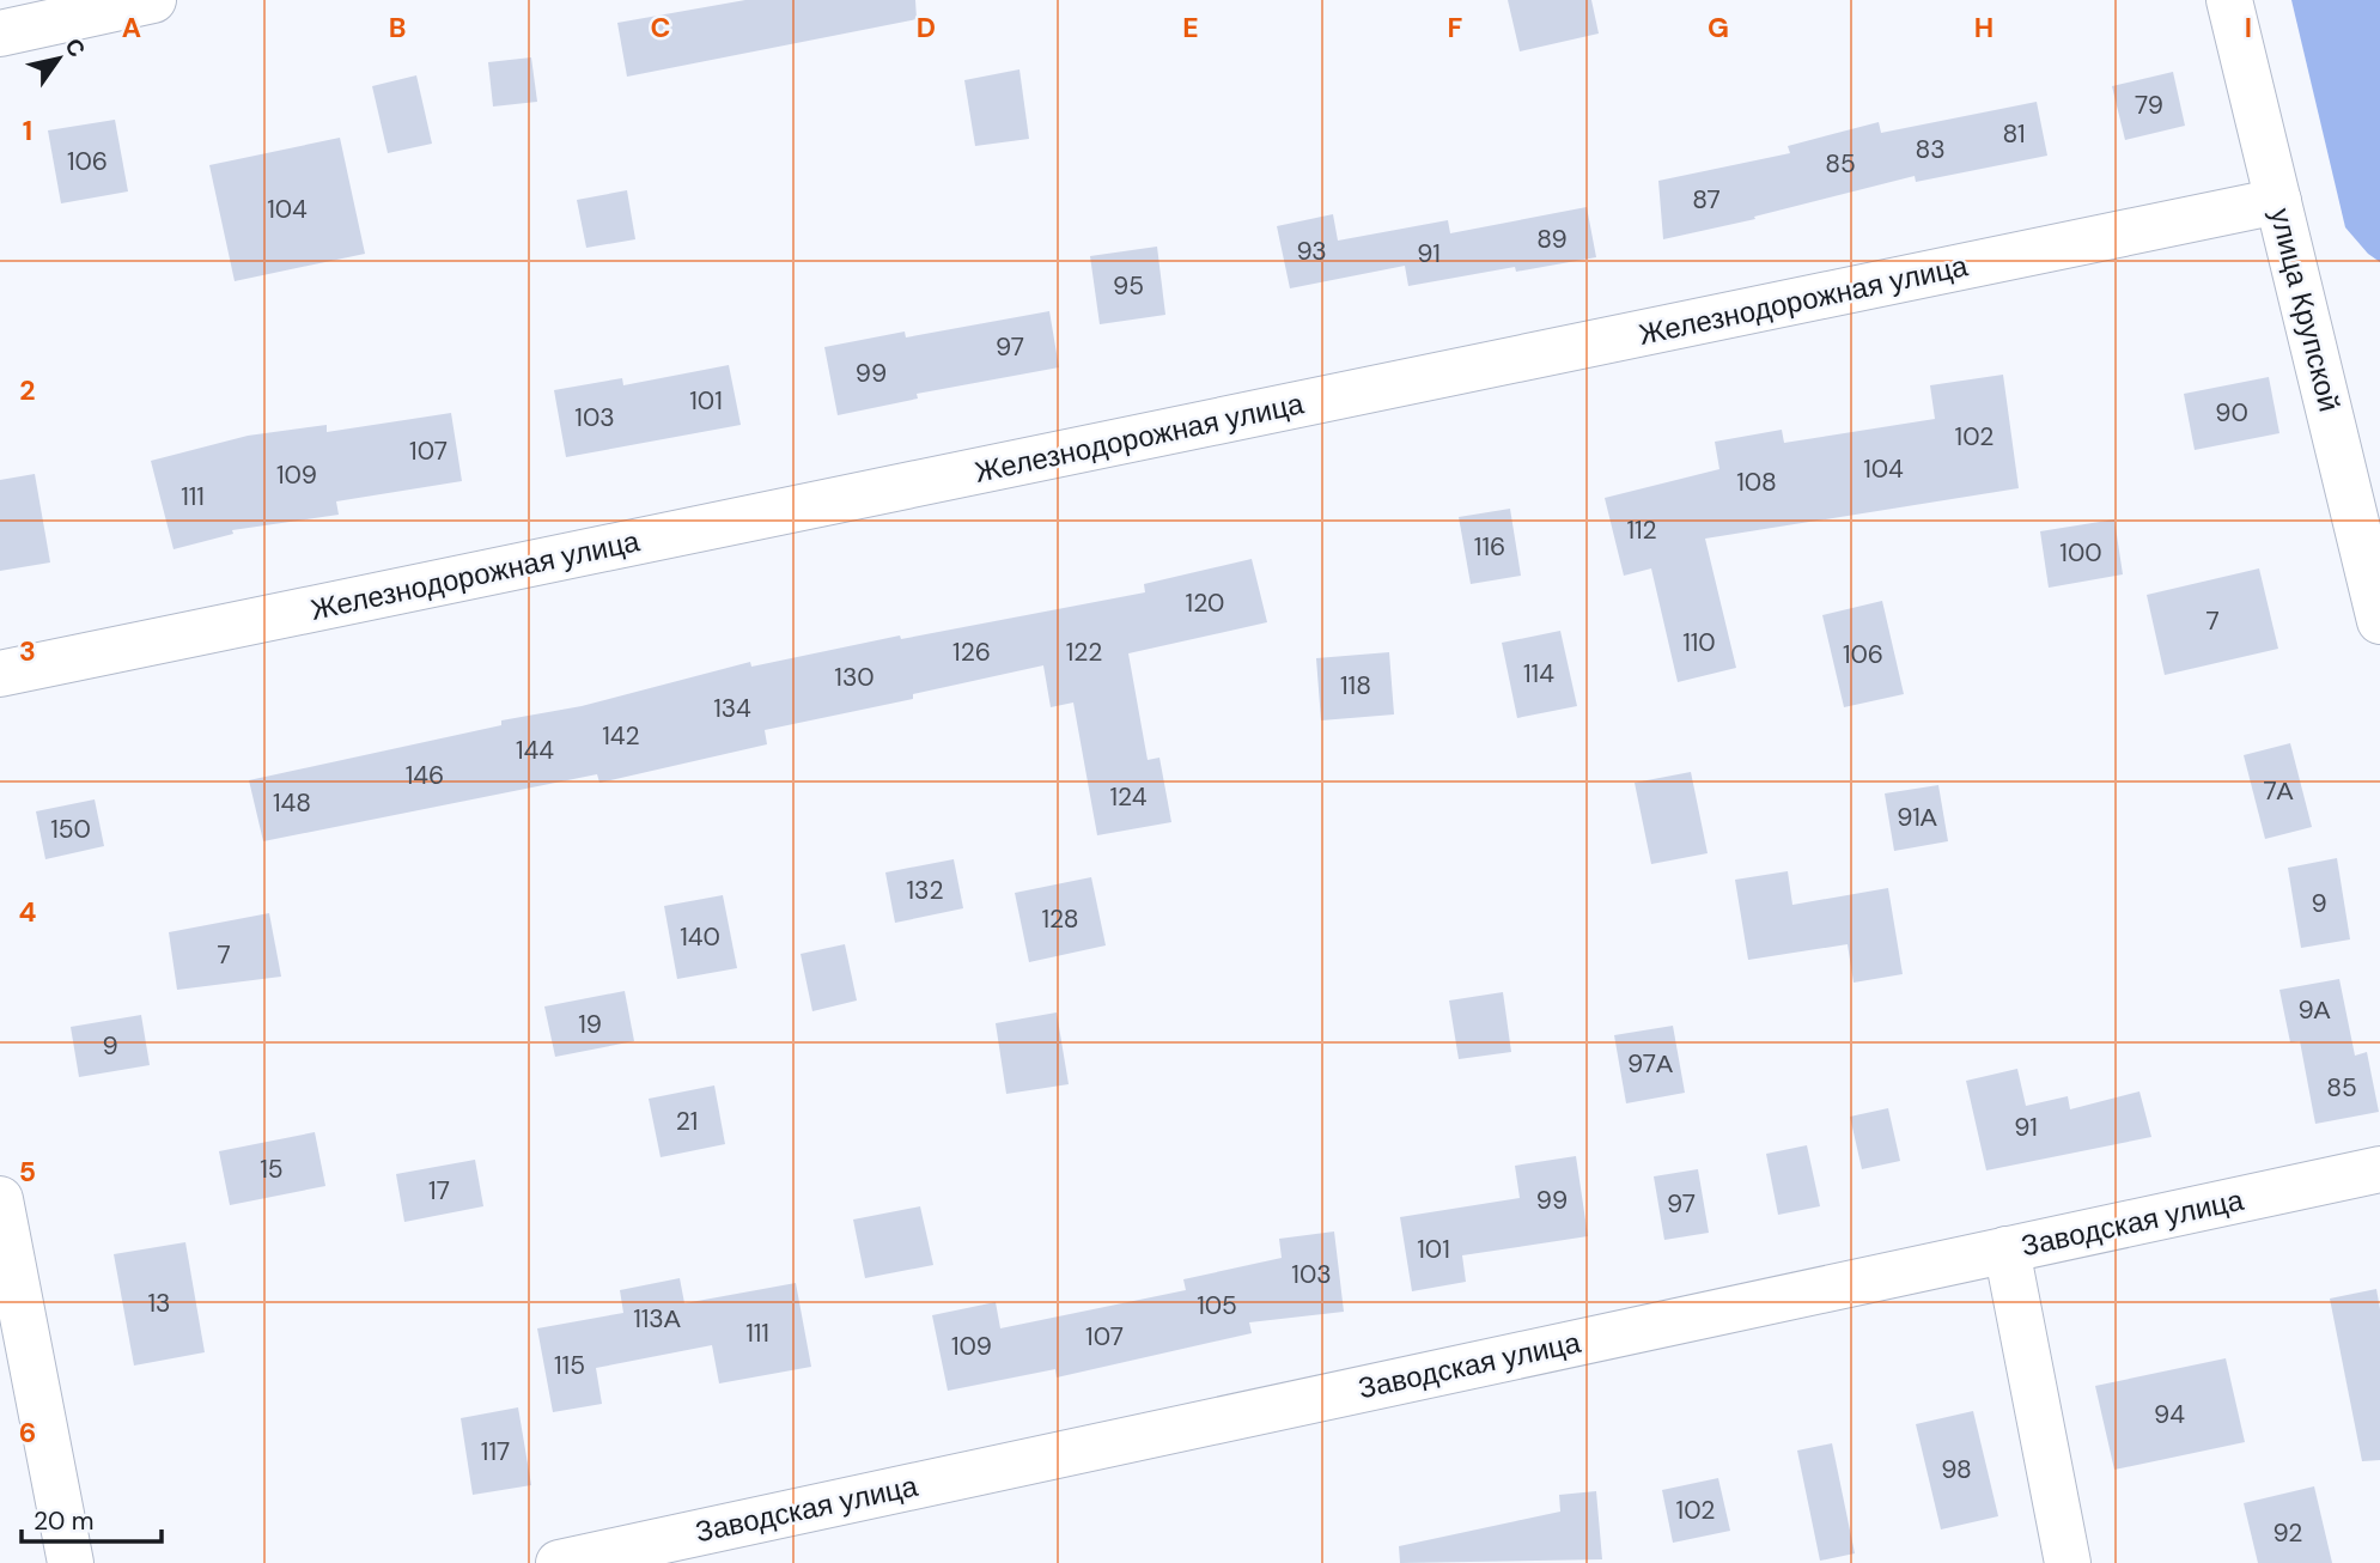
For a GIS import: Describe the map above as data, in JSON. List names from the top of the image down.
{
  "streets": {
    "street": ["Железнодорожная улица", "улица Крупской", "Заводская улица"]
  },
  "crossings": [
    ["Железнодорожная улица", "улица Крупской"]
  ],
  "house_numbers": [
    "79",
    "81",
    "83",
    "106",
    "85",
    "87",
    "104",
    "89",
    "93",
    "91",
    "95",
    "97",
    "99",
    "101",
    "90",
    "103",
    "102",
    "107",
    "104",
    "109",
    "108",
    "111",
    "112",
    "116",
    "100",
    "120",
    "7",
    "110",
    "126",
    "122",
    "106",
    "114",
    "130",
    "118",
    "134",
    "142",
    "144",
    "146",
    "7А",
    "124",
    "148",
    "91А",
    "150",
    "132",
    "9",
    "128",
    "140",
    "7",
    "9А",
    "19",
    "9",
    "97А",
    "85",
    "21",
    "91",
    "15",
    "17",
    "99",
    "97",
    "101",
    "103",
    "13",
    "105",
    "113А",
    "111",
    "107",
    "109",
    "115",
    "94",
    "117",
    "98",
    "102",
    "92"
  ],
  "scale_bar": "20 m",
  "north": "top right",
  "grid": {
    "columns": [
      "A",
      "B",
      "C",
      "D",
      "E",
      "F",
      "G",
      "H",
      "I"
    ],
    "rows": [
      "1",
      "2",
      "3",
      "4",
      "5",
      "6"
    ]
  }
}
